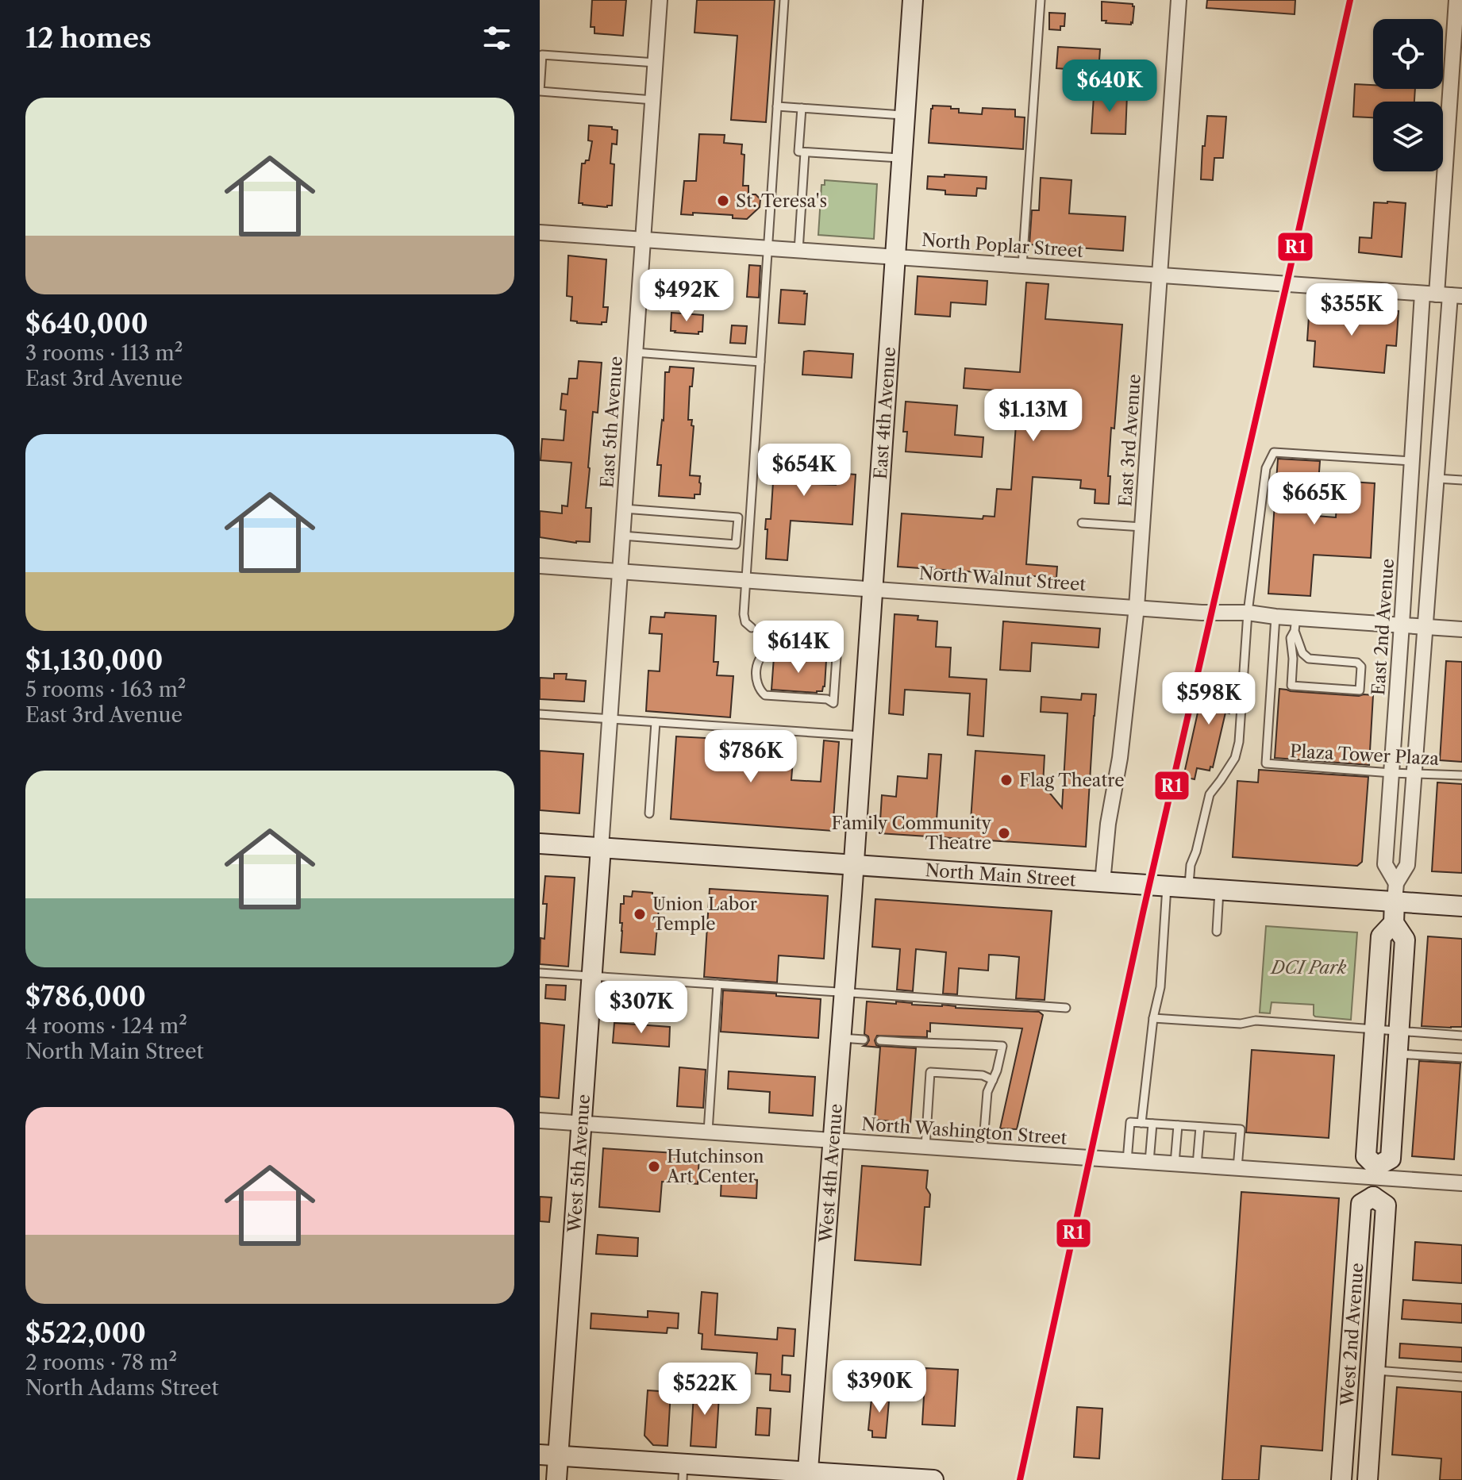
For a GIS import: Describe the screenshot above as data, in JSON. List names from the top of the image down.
{
  "streets": {
    "main road": [
      "East 4th Avenue",
      "North Main Street",
      "West 5th Avenue",
      "West 4th Avenue",
      "West 2nd Avenue"
    ],
    "street": [
      "North Poplar Street",
      "East 5th Avenue",
      "East 3rd Avenue",
      "North Walnut Street",
      "East 2nd Avenue",
      "North Washington Street"
    ],
    "lane": ["Plaza Tower Plaza"]
  },
  "crossings": [
    ["North Poplar Street", "East 4th Avenue"],
    ["North Poplar Street", "East 5th Avenue"],
    ["North Poplar Street", "East 3rd Avenue"],
    ["North Poplar Street", "East 2nd Avenue"],
    ["East 4th Avenue", "North Walnut Street"],
    ["East 4th Avenue", "North Main Street"],
    ["East 4th Avenue", "West 4th Avenue"],
    ["East 5th Avenue", "North Walnut Street"],
    ["East 5th Avenue", "North Main Street"],
    ["East 5th Avenue", "West 5th Avenue"],
    ["East 3rd Avenue", "North Walnut Street"],
    ["East 3rd Avenue", "North Main Street"],
    ["North Walnut Street", "East 2nd Avenue"],
    ["North Walnut Street", "Plaza Tower Plaza"],
    ["East 2nd Avenue", "Plaza Tower Plaza"],
    ["East 2nd Avenue", "North Main Street"],
    ["East 2nd Avenue", "West 2nd Avenue"],
    ["North Main Street", "West 5th Avenue"],
    ["North Main Street", "West 4th Avenue"],
    ["North Main Street", "West 2nd Avenue"],
    ["North Washington Street", "West 5th Avenue"],
    ["North Washington Street", "West 4th Avenue"],
    ["North Washington Street", "West 2nd Avenue"]
  ],
  "parks": ["DCI Park"],
  "places": [
    "St. Teresa's",
    "Flag Theatre",
    "Family Community Theatre",
    "Union Labor Temple",
    "Hutchinson Art Center"
  ],
  "lines": ["transit line R1"],
  "page": {
    "heading": "12 homes",
    "price": [
      "$640K",
      "$492K",
      "$355K",
      "$1.13M",
      "$654K",
      "$665K",
      "$614K",
      "$598K",
      "$786K",
      "$307K",
      "$390K",
      "$522K"
    ],
    "list": [
      {
        "name": "$640,000",
        "note": "3 rooms · 113 m² · East 3rd Avenue"
      },
      {
        "name": "$1,130,000",
        "note": "5 rooms · 163 m² · East 3rd Avenue"
      },
      {
        "name": "$786,000",
        "note": "4 rooms · 124 m² · North Main Street"
      },
      {
        "name": "$522,000",
        "note": "2 rooms · 78 m² · North Adams Street"
      }
    ]
  }
}
